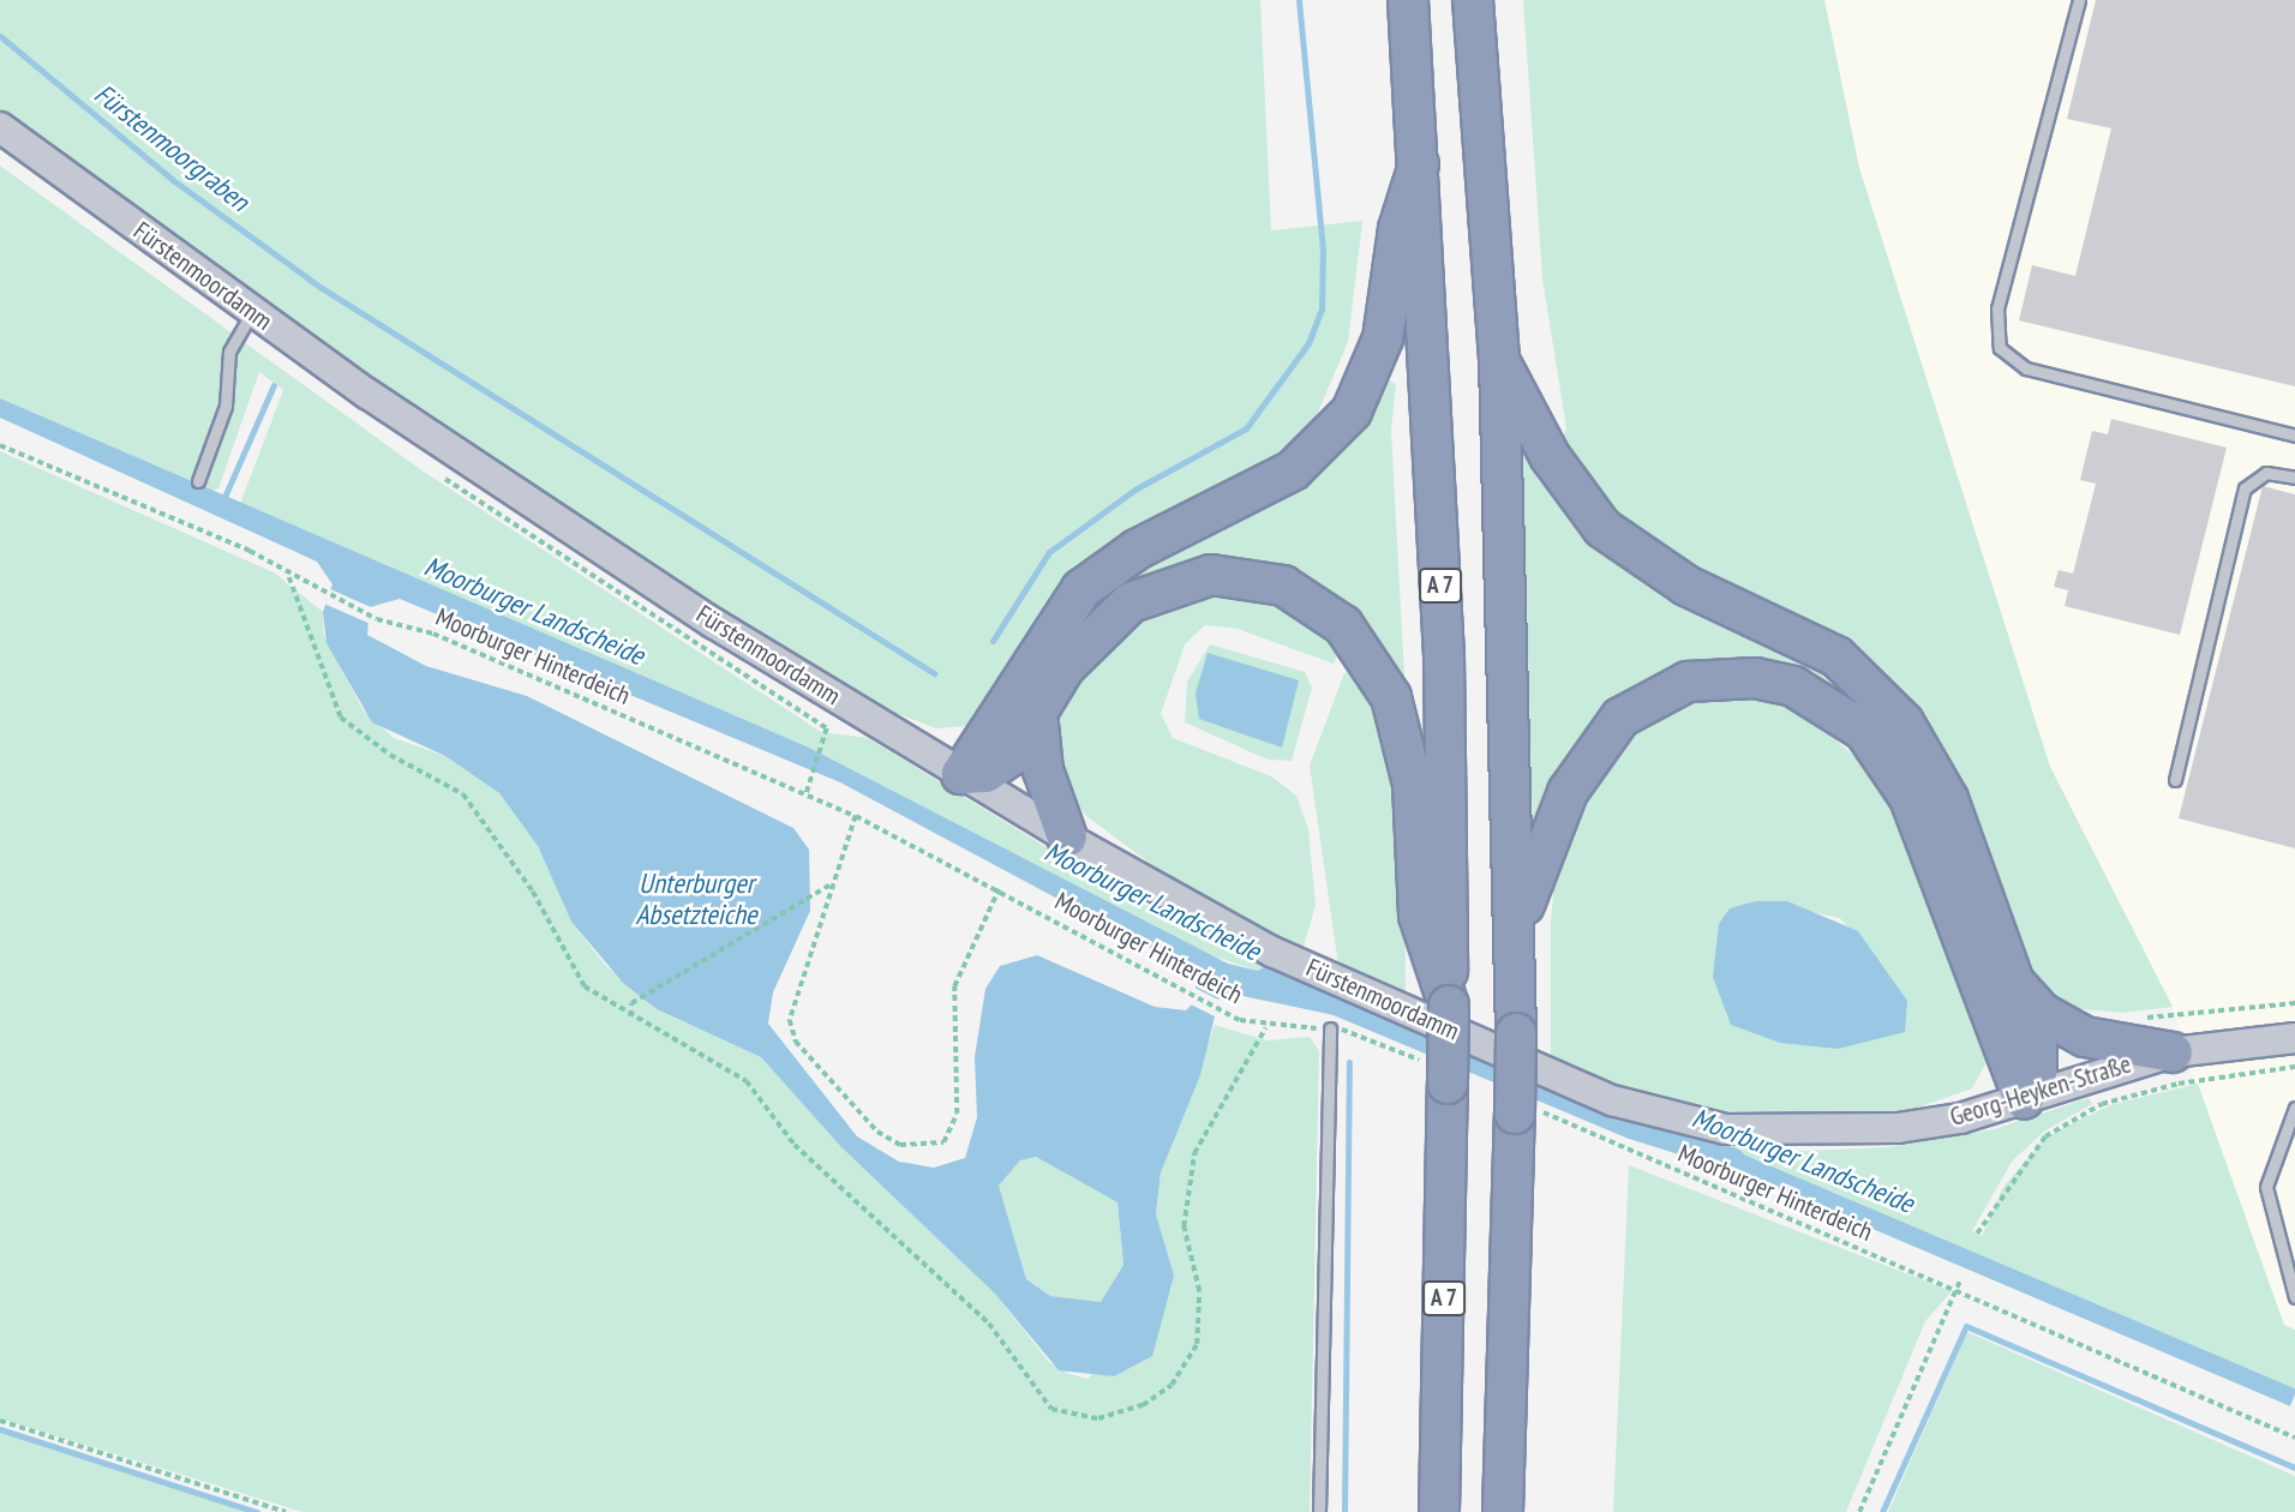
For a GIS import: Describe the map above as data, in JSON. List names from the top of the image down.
{
  "streets": {
    "highway": ["A 7"],
    "main road": ["Fürstenmoordamm", "Georg-Heyken-Straße"],
    "path": ["Moorburger Hinterdeich"]
  },
  "crossings": [
    ["Fürstenmoordamm", "Georg-Heyken-Straße"],
    ["A 7", "Moorburger Hinterdeich"]
  ],
  "water": ["Fürstenmoorgraben", "Moorburger Landscheide", "Unterburger Absetzteiche"]
}
